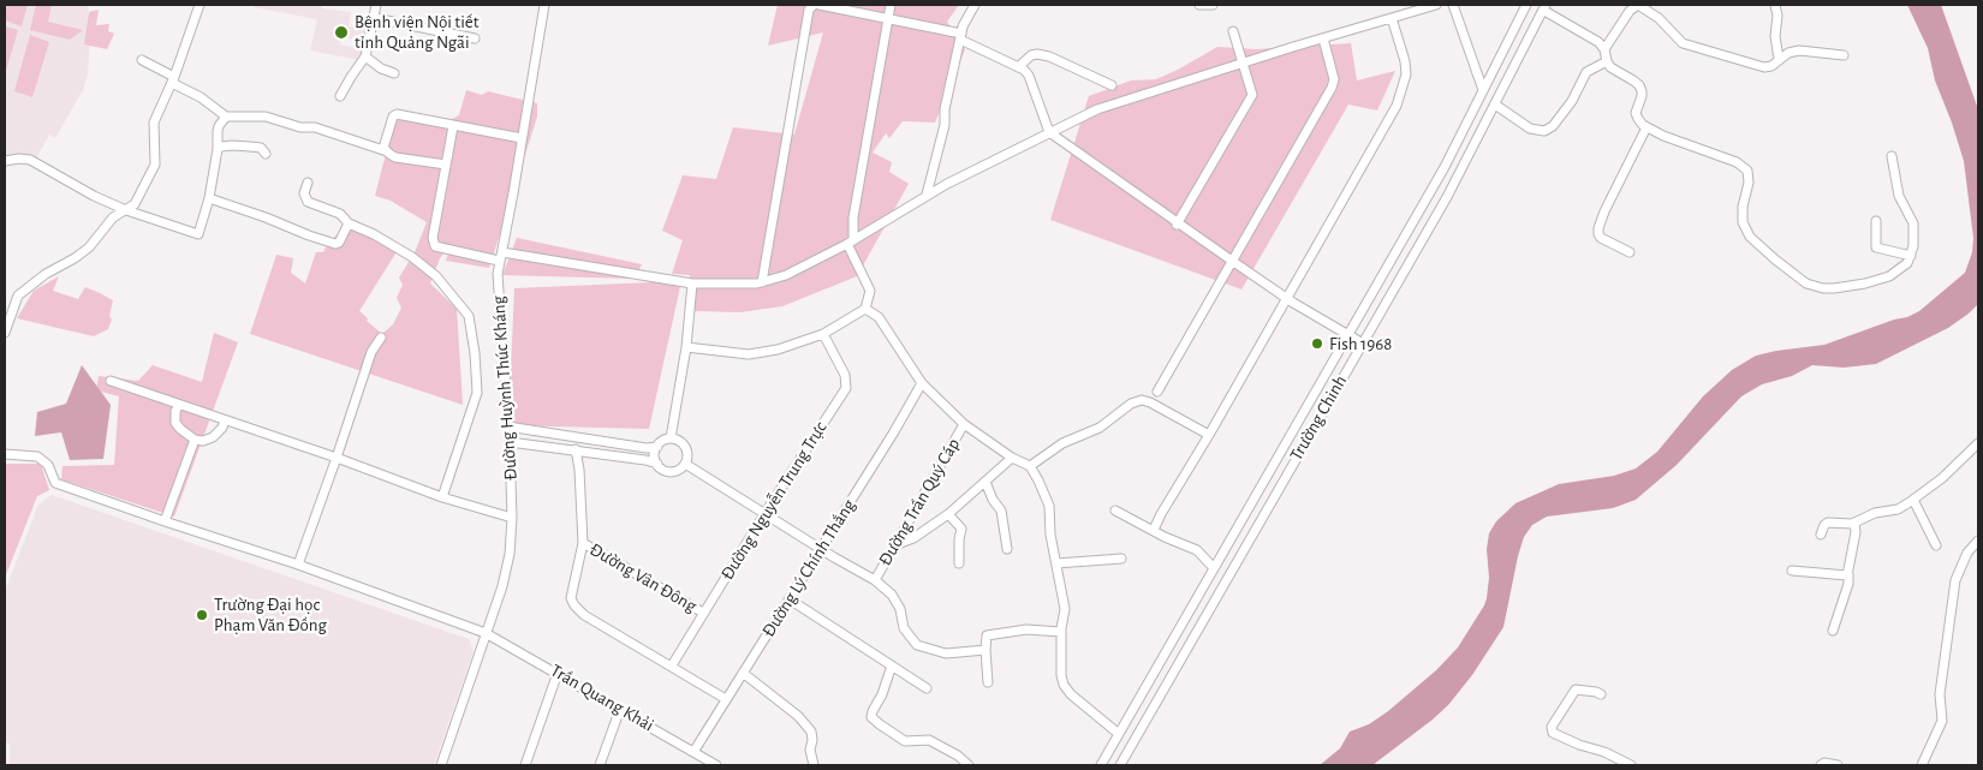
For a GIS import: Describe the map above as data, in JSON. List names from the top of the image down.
{
  "streets": {
    "street": [
      "Đường Huỳnh Thúc Kháng",
      "Trường Chinh",
      "Đường Nguyễn Trung Trực",
      "Đường Trần Quý Cáp",
      "Đường Lý Chính Thắng",
      "Đường Vân Đông",
      "Trần Quang Khải"
    ]
  },
  "crossings": [
    ["Đường Huỳnh Thúc Kháng", "Trần Quang Khải"],
    ["Đường Nguyễn Trung Trực", "Đường Vân Đông"],
    ["Đường Lý Chính Thắng", "Trần Quang Khải"]
  ],
  "places": ["Bệnh viện Nội tiết tỉnh Quảng Ngãi", "Fish 1968", "Trường Đại học Phạm Văn Đồng"]
}
